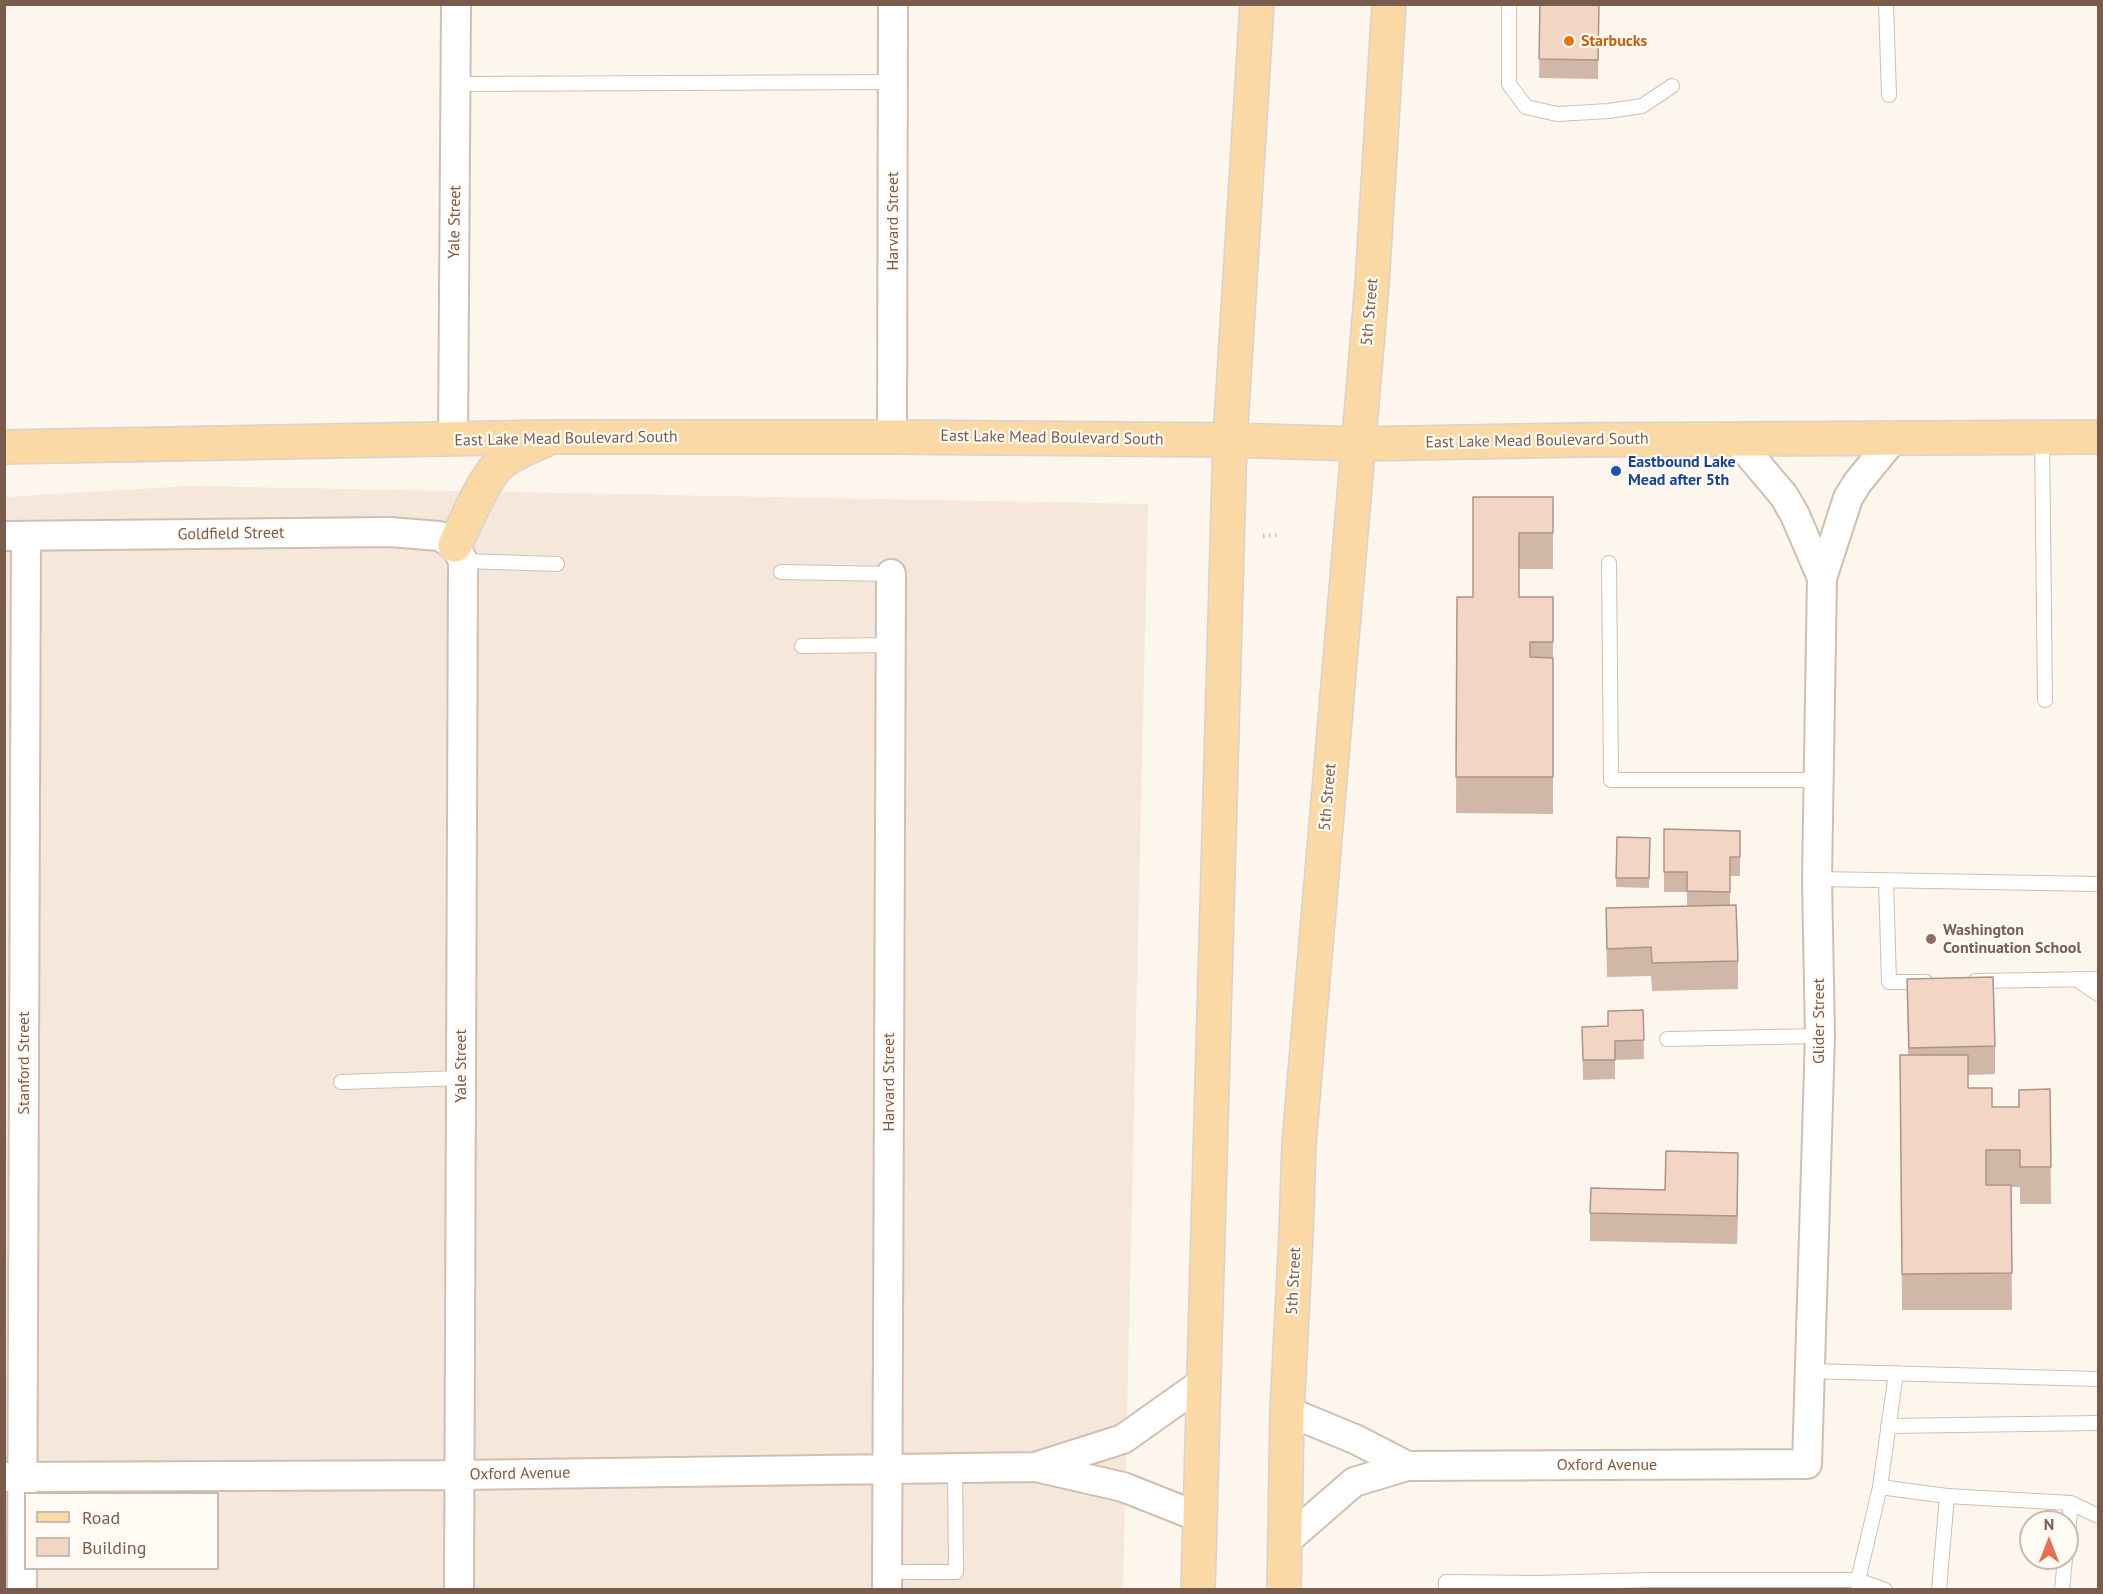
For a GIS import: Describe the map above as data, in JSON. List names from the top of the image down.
{
  "streets": {
    "main road": ["5th Street", "East Lake Mead Boulevard South"],
    "street": [
      "Harvard Street",
      "Yale Street",
      "Goldfield Street",
      "Glider Street",
      "Stanford Street",
      "Oxford Avenue"
    ]
  },
  "crossings": [
    ["Harvard Street", "East Lake Mead Boulevard South"],
    ["Harvard Street", "Oxford Avenue"],
    ["Yale Street", "East Lake Mead Boulevard South"],
    ["Yale Street", "Goldfield Street"],
    ["Yale Street", "Oxford Avenue"],
    ["5th Street", "East Lake Mead Boulevard South"],
    ["5th Street", "Oxford Avenue"],
    ["East Lake Mead Boulevard South", "Glider Street"],
    ["Goldfield Street", "Stanford Street"],
    ["Glider Street", "Oxford Avenue"],
    ["Stanford Street", "Oxford Avenue"]
  ],
  "places": ["Starbucks", "Eastbound Lake Mead after 5th", "Washington Continuation School"],
  "legend": ["Road", "Building"],
  "north": "top"
}
